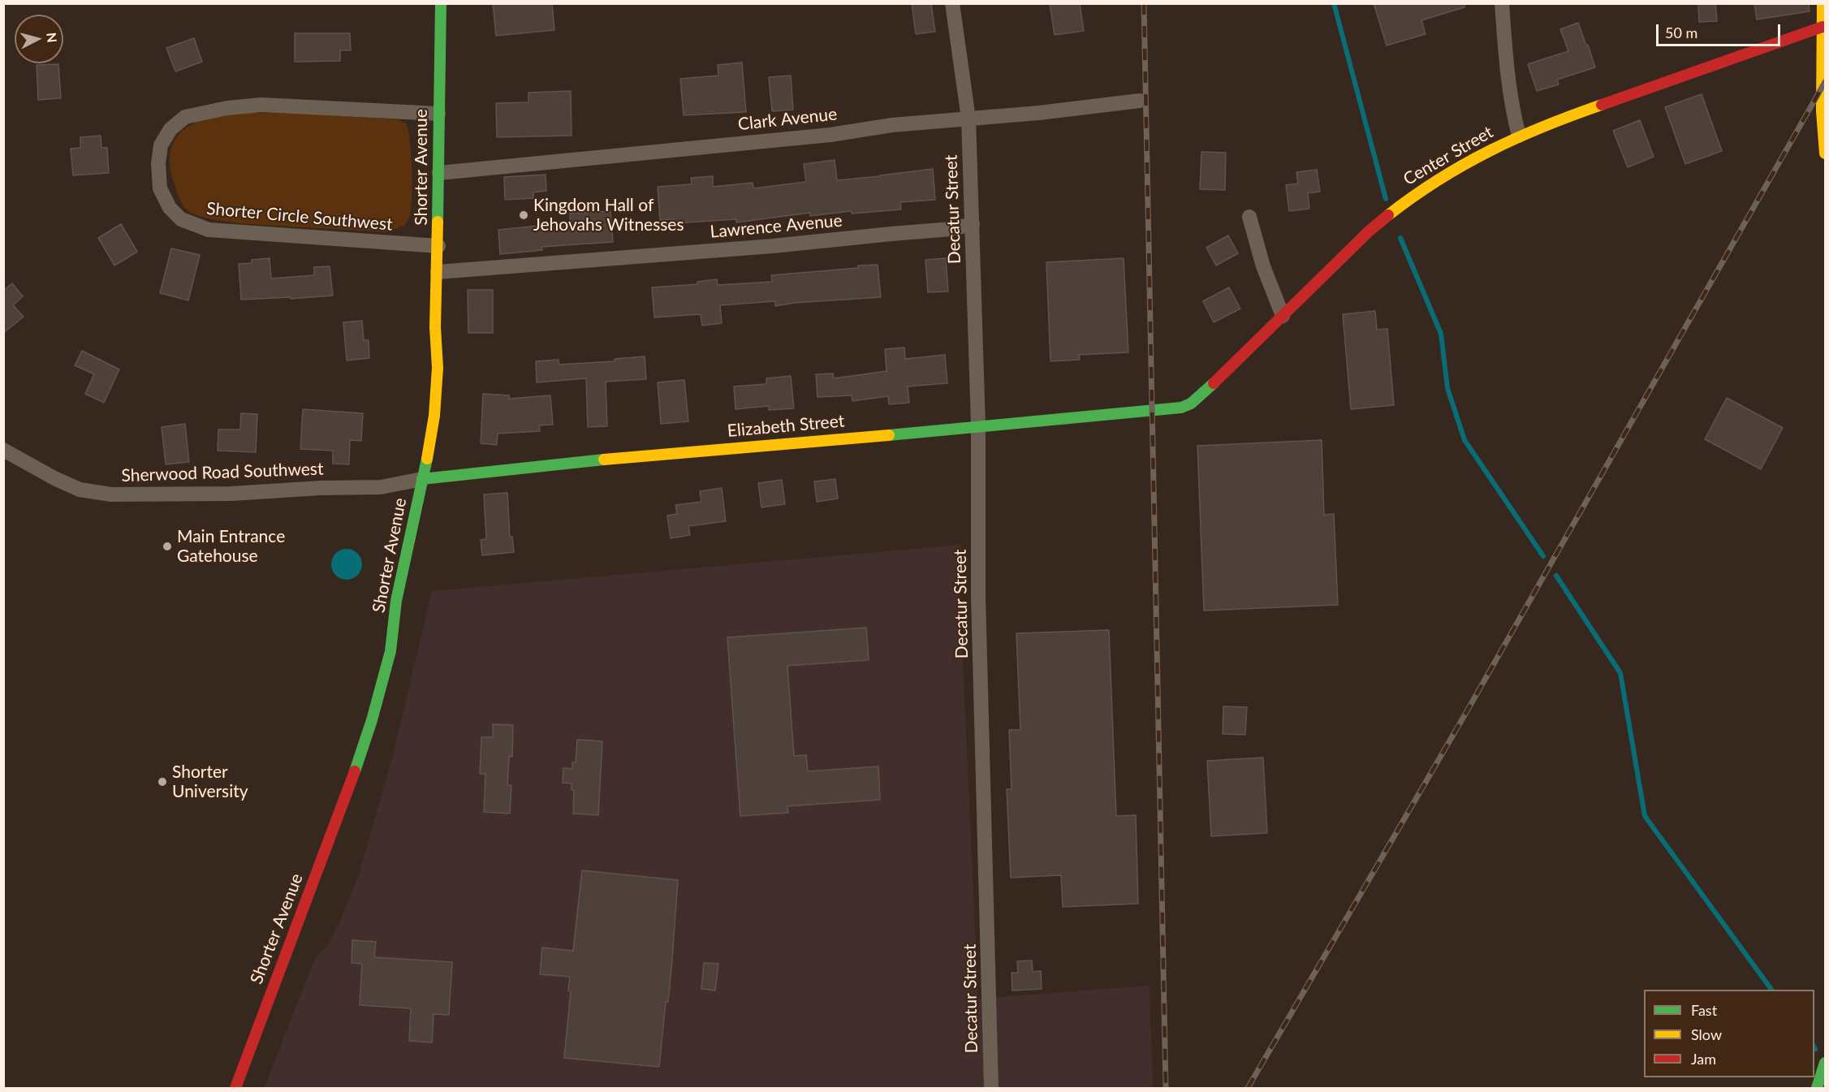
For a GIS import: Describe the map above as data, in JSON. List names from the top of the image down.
{
  "streets": {
    "street": [
      "Clark Avenue",
      "Center Street",
      "Shorter Avenue",
      "Decatur Street",
      "Shorter Circle Southwest",
      "Lawrence Avenue",
      "Elizabeth Street",
      "Sherwood Road Southwest"
    ]
  },
  "crossings": [
    ["Clark Avenue", "Shorter Avenue"],
    ["Clark Avenue", "Decatur Street"],
    ["Center Street", "Elizabeth Street"],
    ["Shorter Avenue", "Shorter Circle Southwest"],
    ["Shorter Avenue", "Lawrence Avenue"],
    ["Shorter Avenue", "Elizabeth Street"],
    ["Shorter Avenue", "Sherwood Road Southwest"],
    ["Decatur Street", "Lawrence Avenue"],
    ["Decatur Street", "Elizabeth Street"],
    ["Elizabeth Street", "Sherwood Road Southwest"]
  ],
  "places": ["Kingdom Hall of Jehovahs Witnesses", "Main Entrance Gatehouse", "Shorter University"],
  "legend": ["Fast", "Slow", "Jam"],
  "scale_bar": "50 m",
  "north": "right"
}
